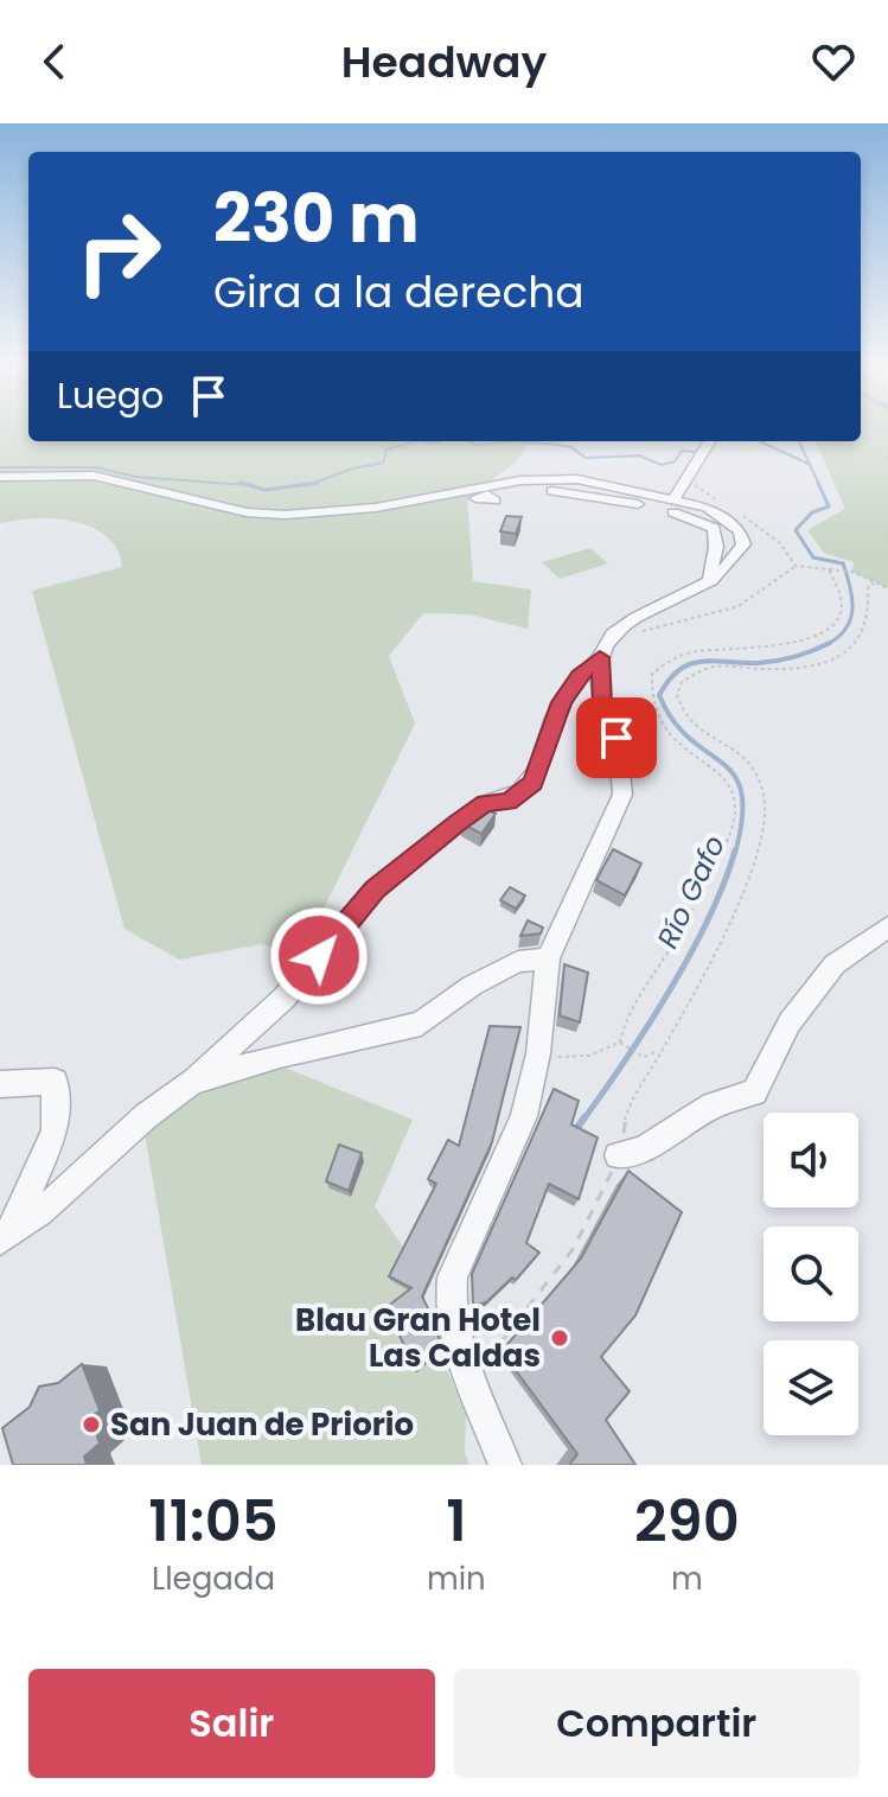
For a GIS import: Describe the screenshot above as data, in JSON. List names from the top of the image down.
{
  "water": ["Río Gafo"],
  "places": ["Blau Gran Hotel Las Caldas", "San Juan de Priorio"],
  "page": {
    "header": "Headway",
    "turn": ["230 m", "Gira a la derecha"],
    "then": "Luego",
    "eta": [
      "11:05",
      "Llegada",
      "1",
      "min",
      "290",
      "m"
    ],
    "buttons": ["Salir", "Compartir"]
  }
}
